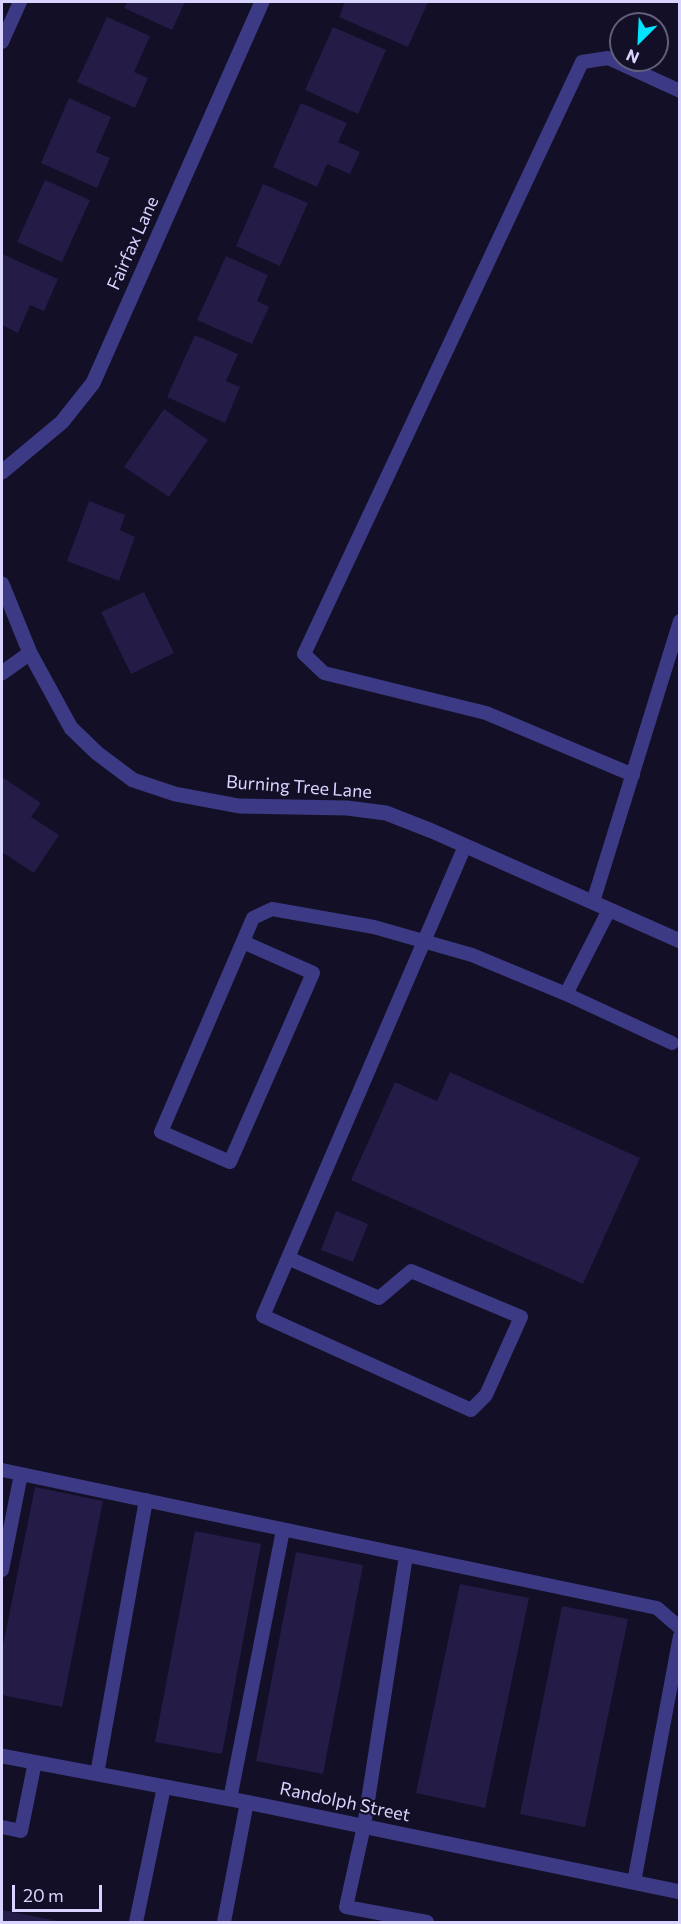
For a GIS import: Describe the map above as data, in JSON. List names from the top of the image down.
{
  "streets": {
    "street": ["Fairfax Lane", "Burning Tree Lane", "Randolph Street"]
  },
  "scale_bar": "20 m",
  "north": "bottom left"
}
